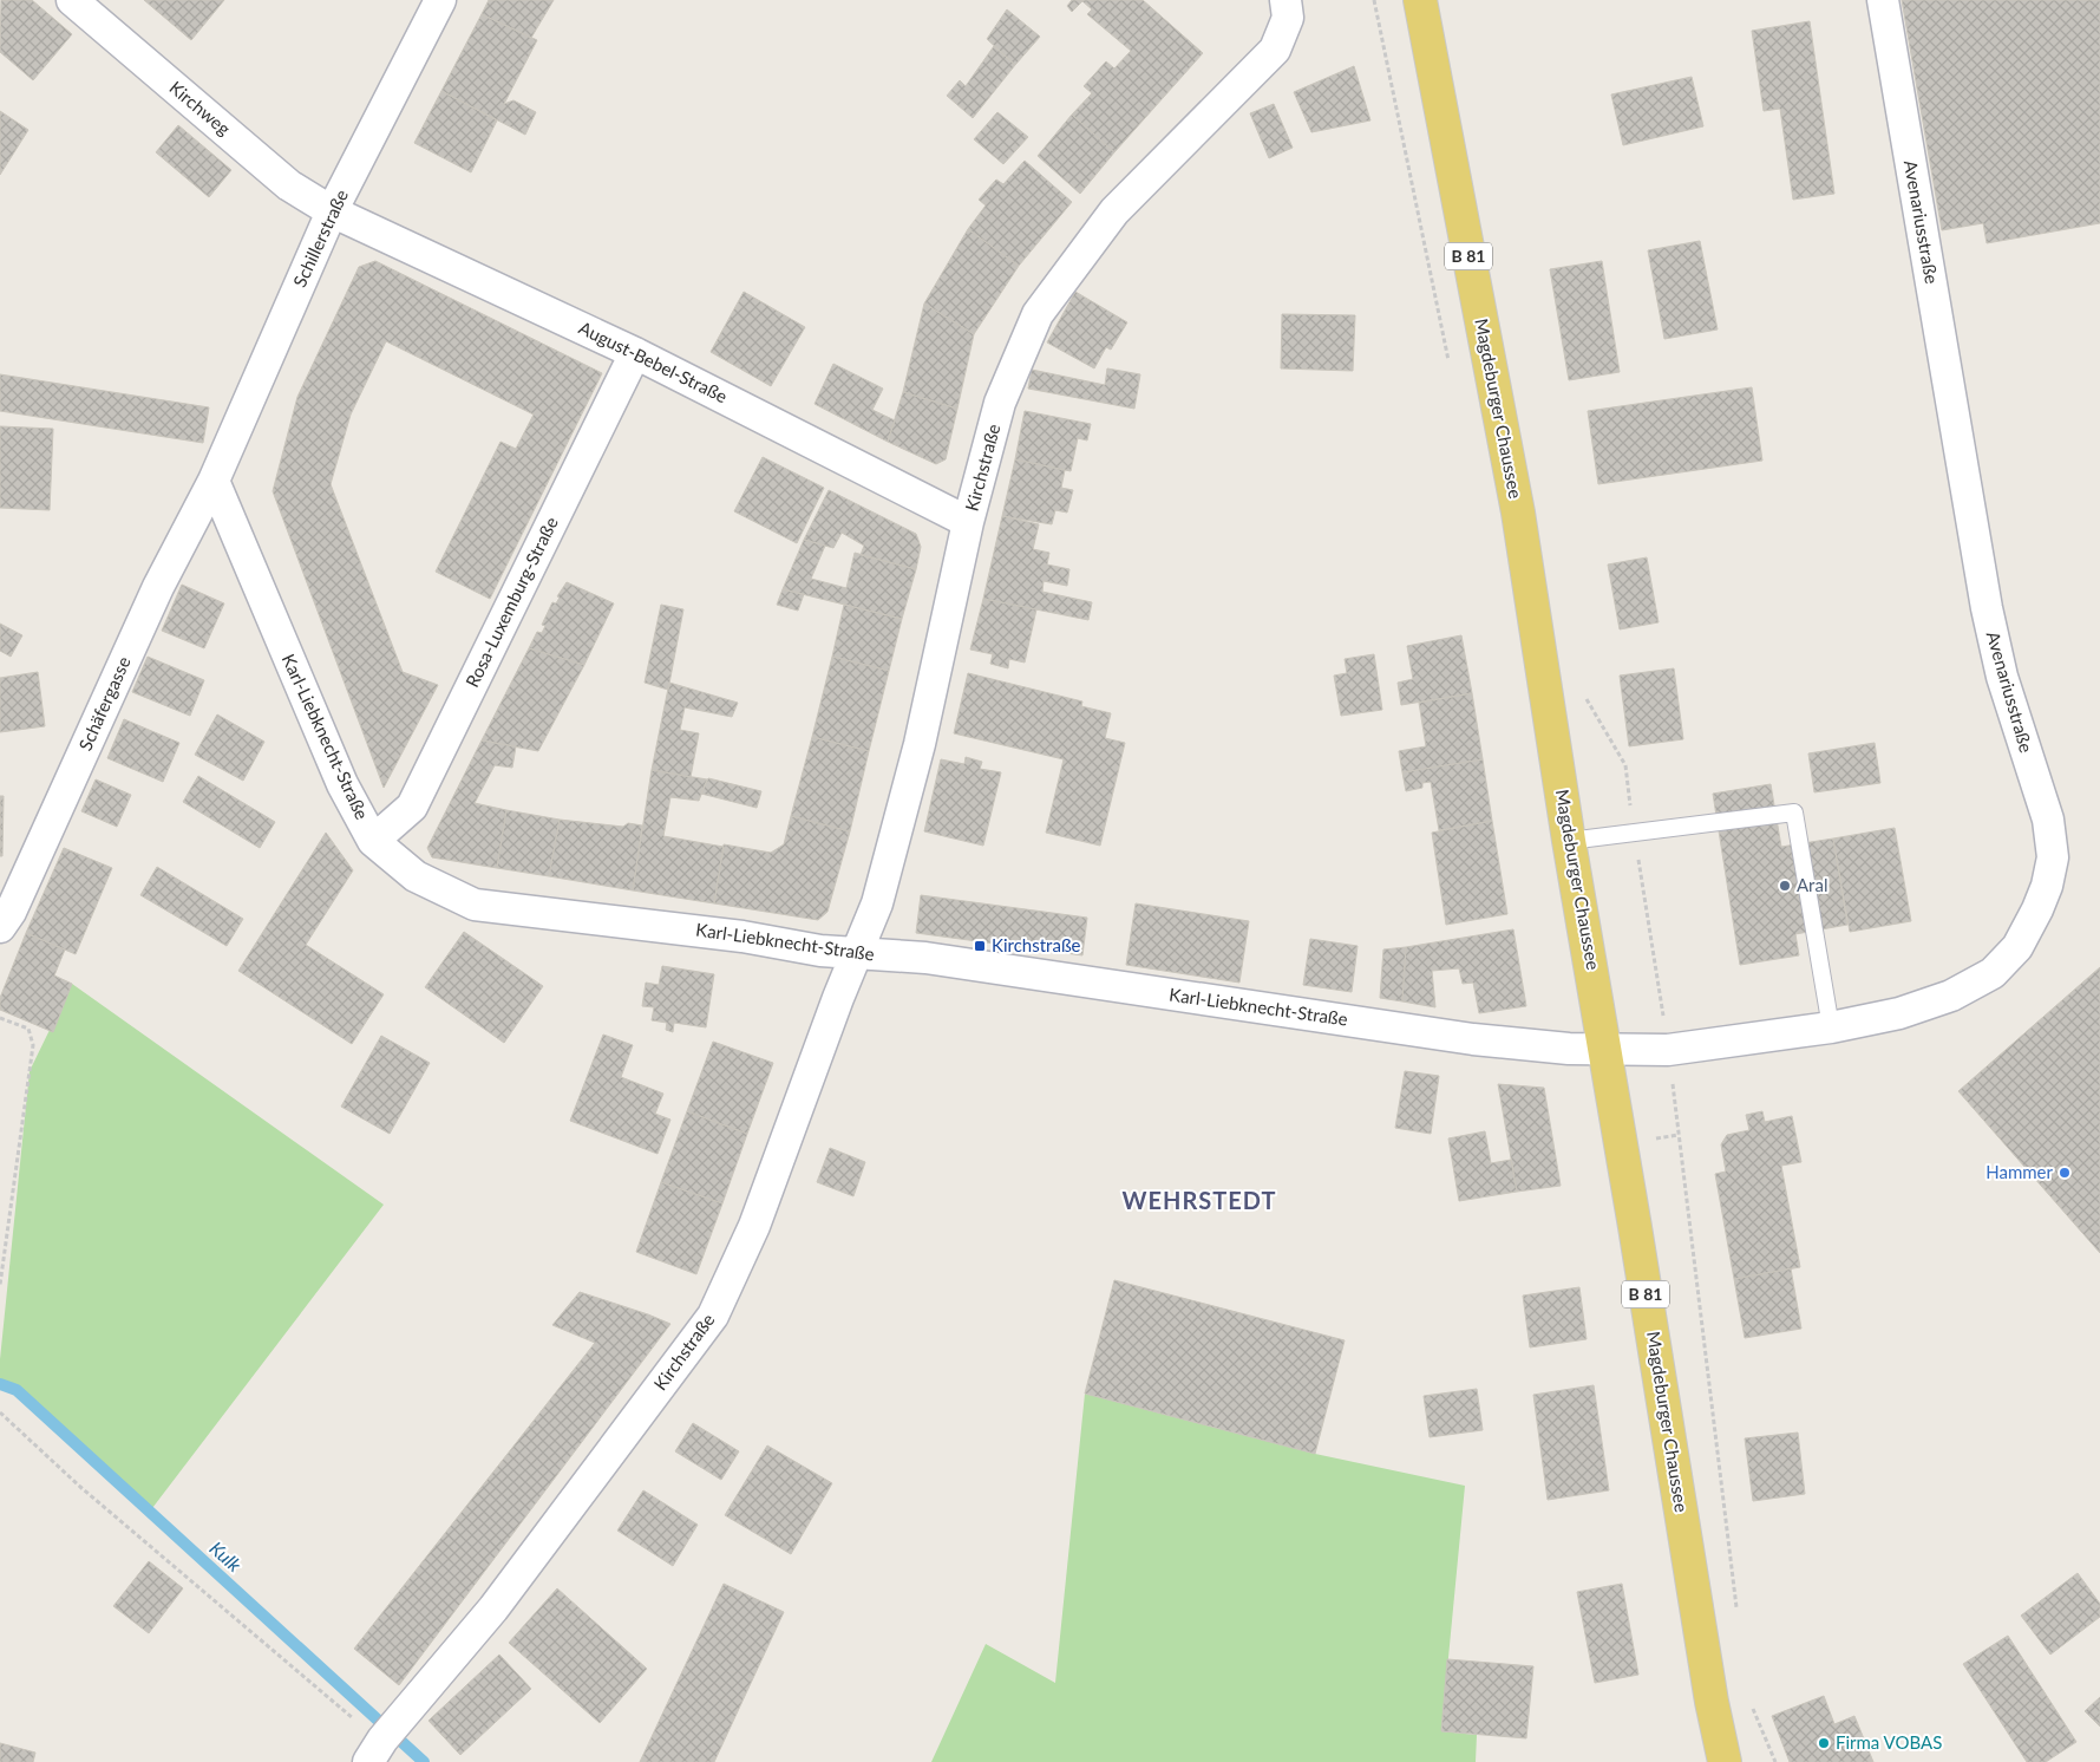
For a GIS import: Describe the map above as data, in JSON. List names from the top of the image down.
{
  "streets": {
    "main road": ["B 81", "Magdeburger Chaussee"],
    "street": [
      "Kirchweg",
      "Avenariusstraße",
      "Schillerstraße",
      "August-Bebel-Straße",
      "Kirchstraße",
      "Rosa-Luxemburg-Straße",
      "Schäfergasse",
      "Karl-Liebknecht-Straße"
    ]
  },
  "crossings": [
    ["Kirchweg", "Schillerstraße"],
    ["Kirchweg", "August-Bebel-Straße"],
    ["Avenariusstraße", "Magdeburger Chaussee"],
    ["Avenariusstraße", "Karl-Liebknecht-Straße"],
    ["Schillerstraße", "August-Bebel-Straße"],
    ["Schillerstraße", "Schäfergasse"],
    ["Schillerstraße", "Karl-Liebknecht-Straße"],
    ["August-Bebel-Straße", "Kirchstraße"],
    ["August-Bebel-Straße", "Rosa-Luxemburg-Straße"],
    ["Magdeburger Chaussee", "Karl-Liebknecht-Straße"],
    ["Kirchstraße", "Karl-Liebknecht-Straße"],
    ["Rosa-Luxemburg-Straße", "Karl-Liebknecht-Straße"],
    ["Schäfergasse", "Karl-Liebknecht-Straße"]
  ],
  "districts": ["WEHRSTEDT"],
  "water": ["Kulk"],
  "places": {
    "other": ["Aral", "Hammer", "Firma VOBAS"],
    "transit": ["Kirchstraße"]
  }
}
